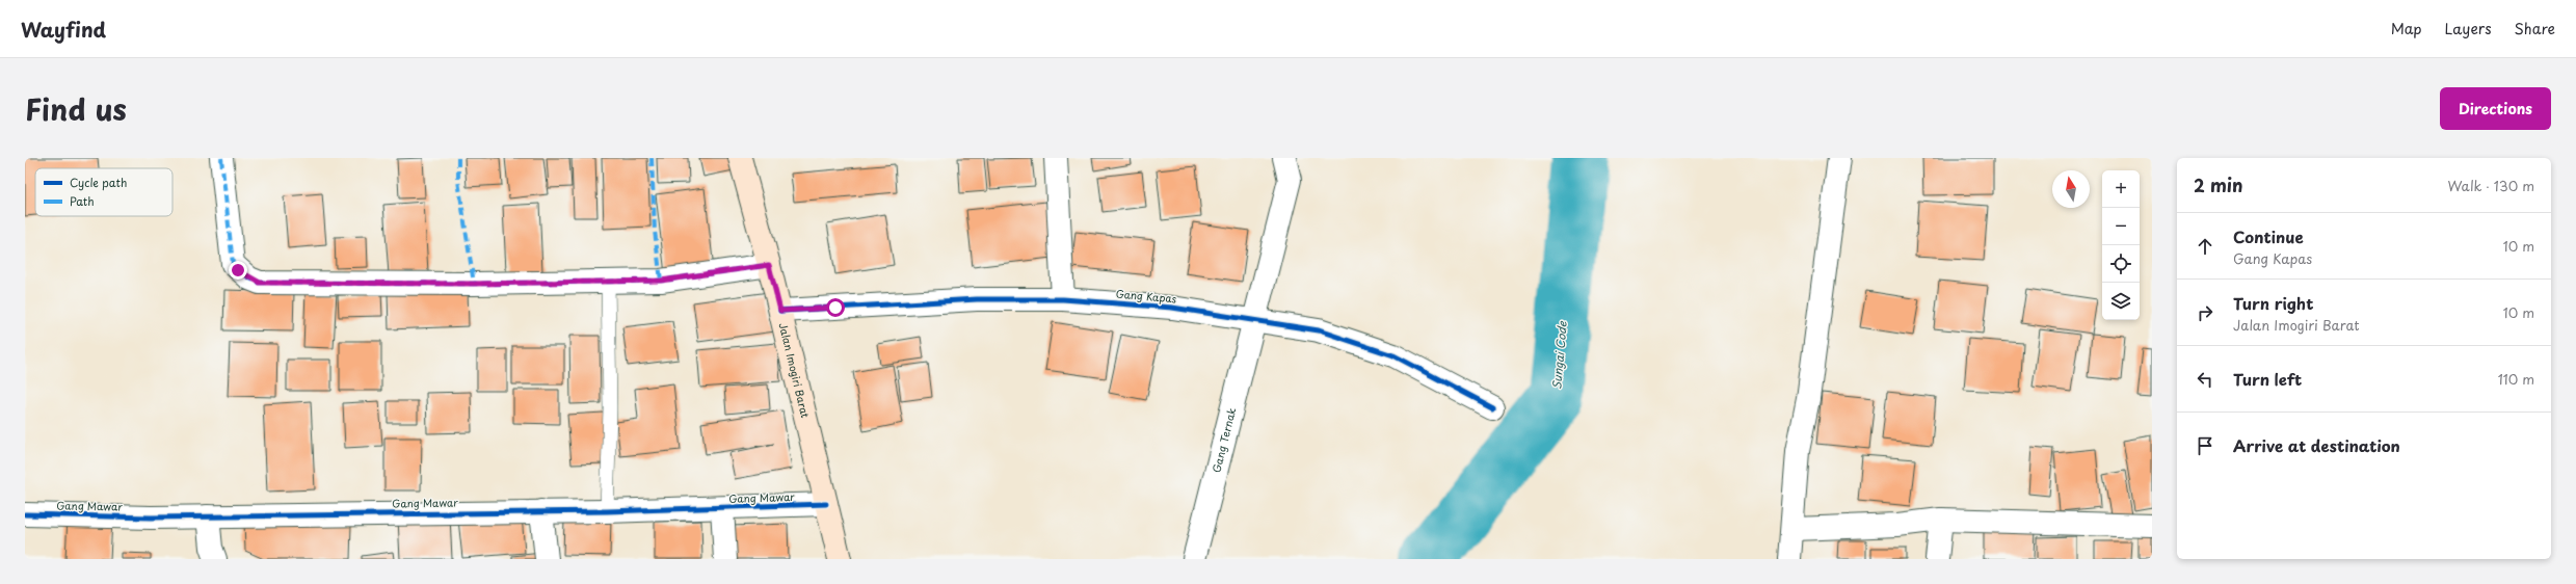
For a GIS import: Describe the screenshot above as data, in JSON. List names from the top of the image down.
{
  "streets": {
    "main road": ["Jalan Imogiri Barat"],
    "street": ["Gang Kapas", "Gang Ternak", "Gang Mawar"]
  },
  "crossings": [
    ["Gang Kapas", "Jalan Imogiri Barat"],
    ["Gang Kapas", "Gang Ternak"],
    ["Jalan Imogiri Barat", "Gang Mawar"]
  ],
  "water": ["Sungai Code"],
  "legend": ["Cycle path", "Path"],
  "north": "top",
  "page": {
    "header": "Wayfind",
    "nav": ["Map", "Layers", "Share"],
    "title": "Find us",
    "buttons": "Directions",
    "heading": ["2 min", "Walk · 130 m"],
    "map_buttons": ["+", "−"],
    "list": [
      ["Continue", "Gang Kapas", "10 m"],
      ["Turn right", "Jalan Imogiri Barat", "10 m"],
      ["Turn left", "110 m"],
      "Arrive at destination"
    ]
  }
}
